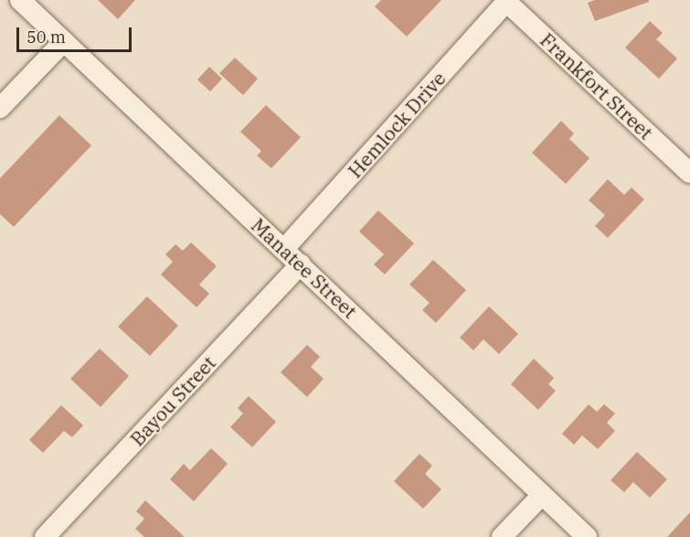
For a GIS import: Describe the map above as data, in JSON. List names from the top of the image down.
{
  "streets": {
    "street": [
      "Frankfort Street",
      "Hemlock Drive",
      "Manatee Street",
      "Bayou Street"
    ]
  },
  "crossings": [
    ["Frankfort Street", "Hemlock Drive"],
    ["Hemlock Drive", "Manatee Street"],
    ["Manatee Street", "Bayou Street"]
  ],
  "scale_bar": "50 m"
}
